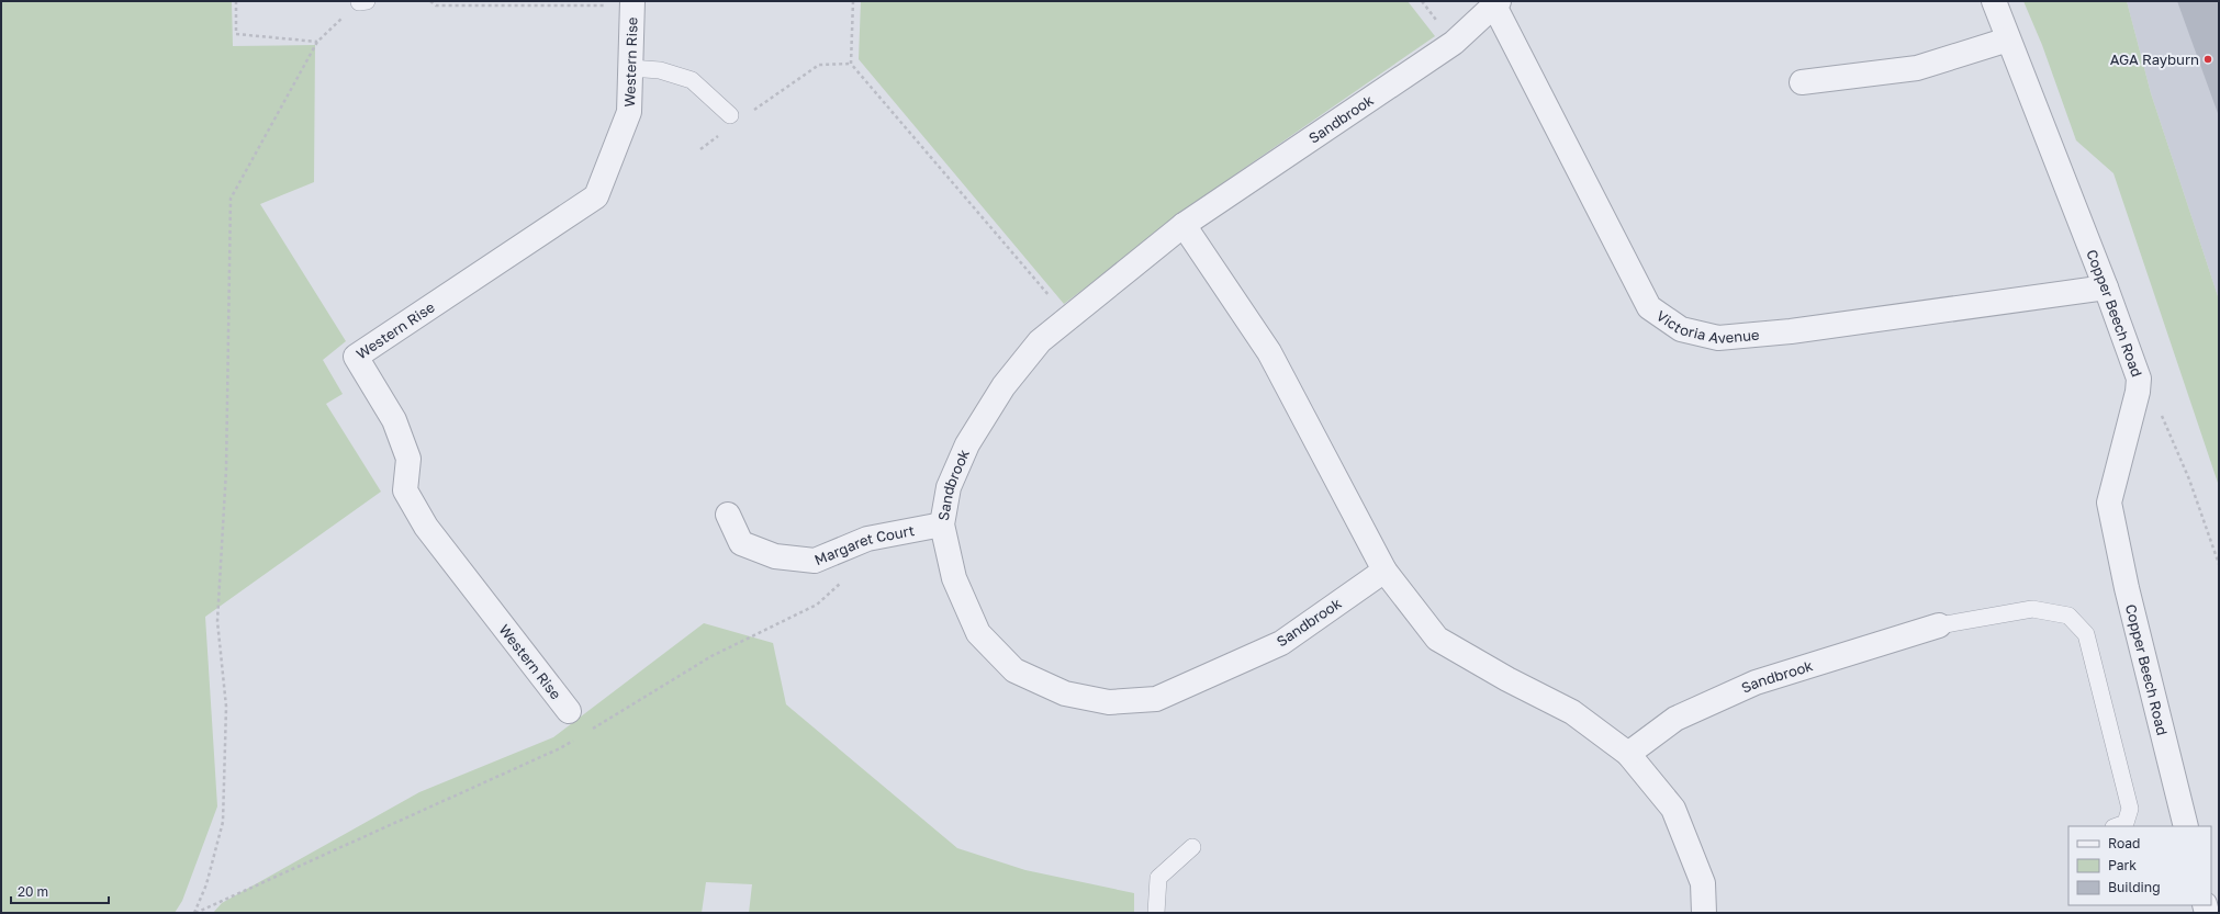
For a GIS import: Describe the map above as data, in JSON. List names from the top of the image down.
{
  "streets": {
    "street": [
      "Western Rise",
      "Sandbrook",
      "Copper Beech Road",
      "Victoria Avenue",
      "Margaret Court"
    ]
  },
  "crossings": [
    ["Sandbrook", "Victoria Avenue"],
    ["Sandbrook", "Margaret Court"],
    ["Copper Beech Road", "Victoria Avenue"]
  ],
  "places": ["AGA Rayburn"],
  "legend": ["Road", "Park", "Building"],
  "scale_bar": "20 m"
}
